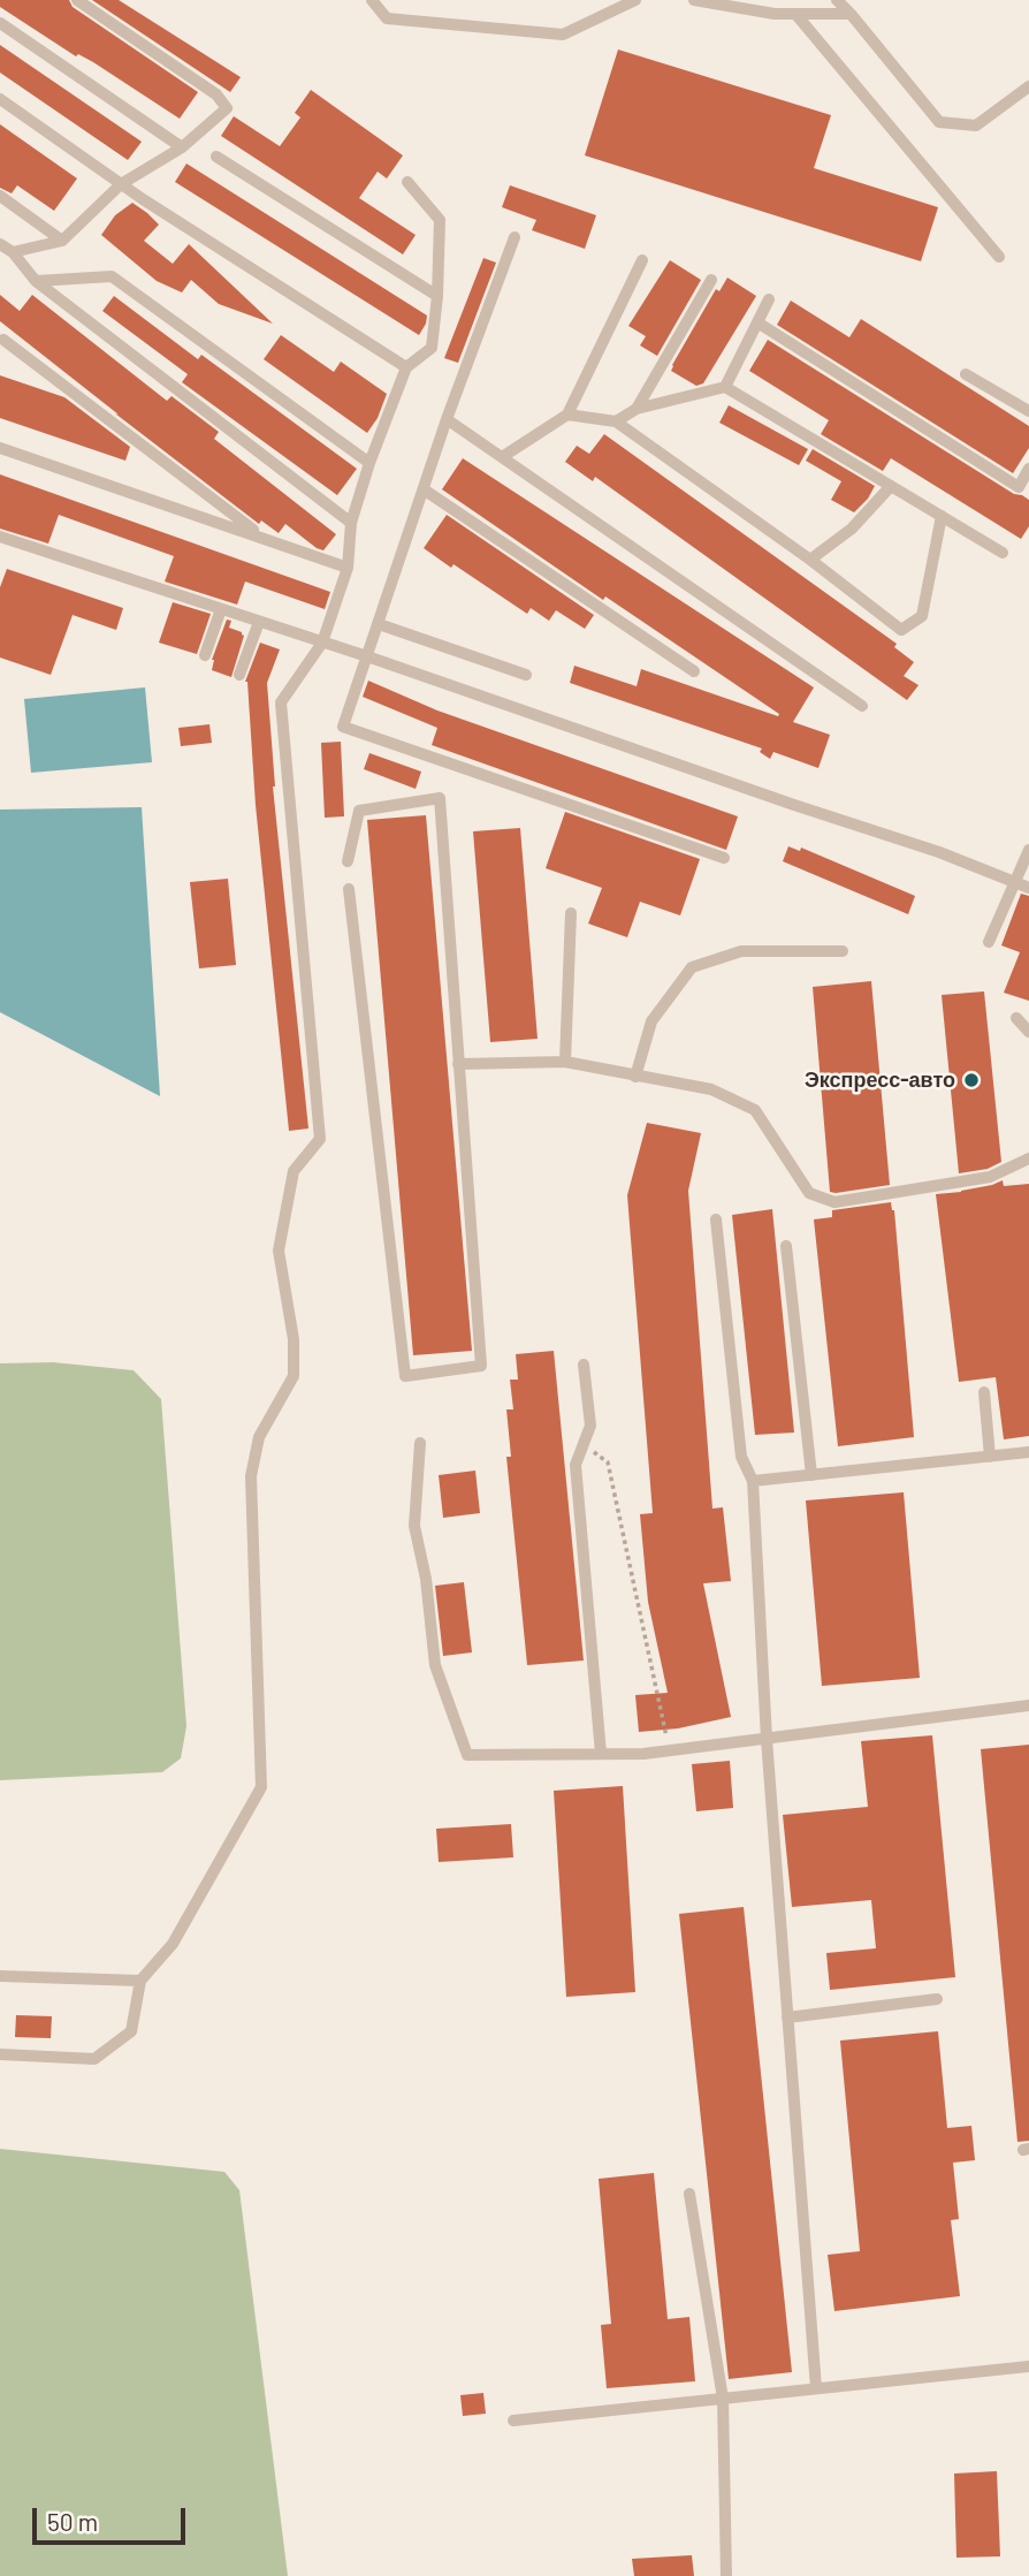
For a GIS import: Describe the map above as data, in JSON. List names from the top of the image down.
{
  "places": ["Экспресс-авто"],
  "scale_bar": "50 m"
}
